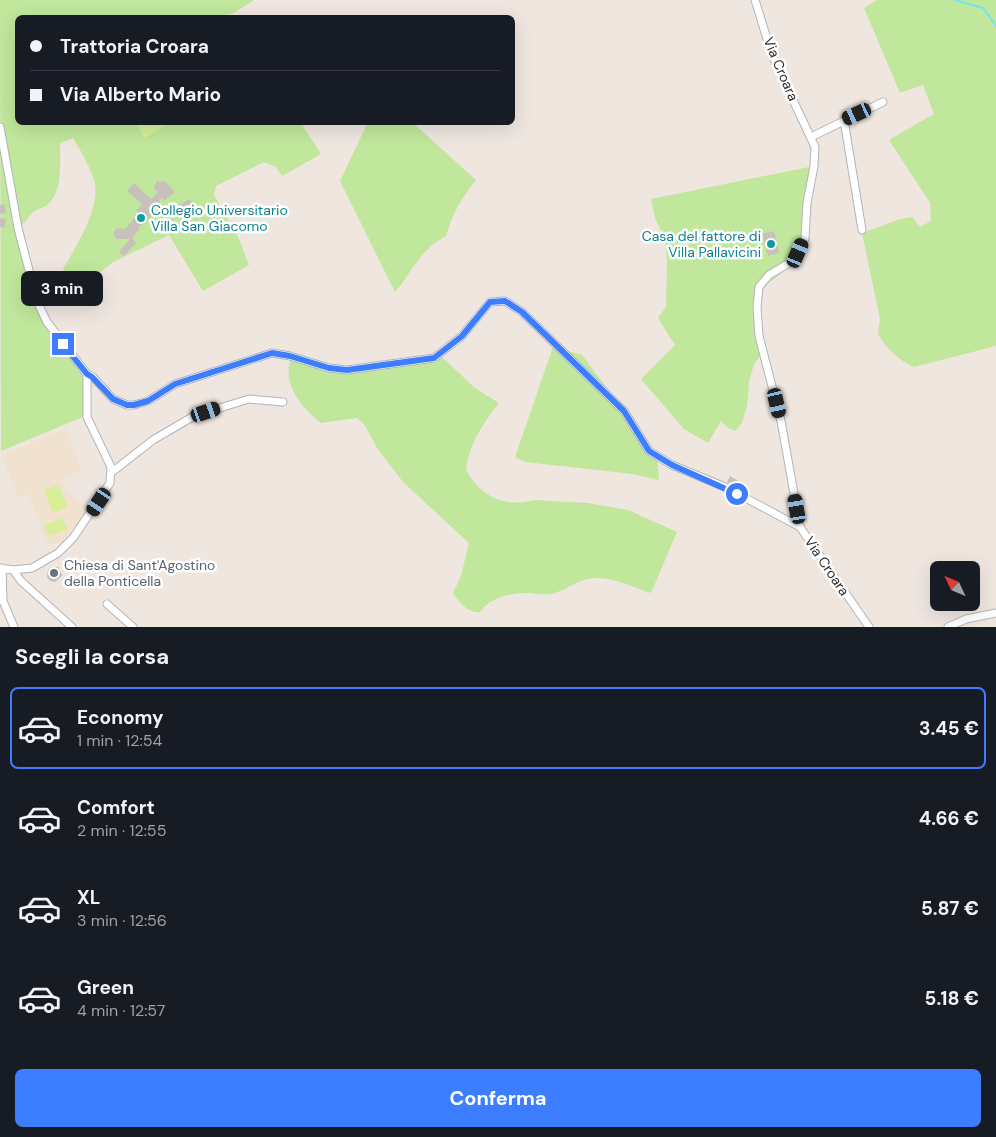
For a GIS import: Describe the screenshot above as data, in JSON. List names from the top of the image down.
{
  "streets": {
    "street": ["Via Croara"]
  },
  "places": ["Collegio Universitario Villa San Giacomo", "Casa del fattore di Villa Pallavicini", "Chiesa di Sant'Agostino della Ponticella"],
  "north": "top left",
  "page": {
    "banner": ["Trattoria Croara", "Via Alberto Mario"],
    "bubble": "3 min",
    "heading": "Scegli la corsa",
    "list": [
      {
        "name": "Economy",
        "note": "1 min · 12:54",
        "value": "3.45 €"
      },
      {
        "name": "Comfort",
        "note": "2 min · 12:55",
        "value": "4.66 €"
      },
      {
        "name": "XL",
        "note": "3 min · 12:56",
        "value": "5.87 €"
      },
      {
        "name": "Green",
        "note": "4 min · 12:57",
        "value": "5.18 €"
      }
    ],
    "buttons": "Conferma"
  }
}
